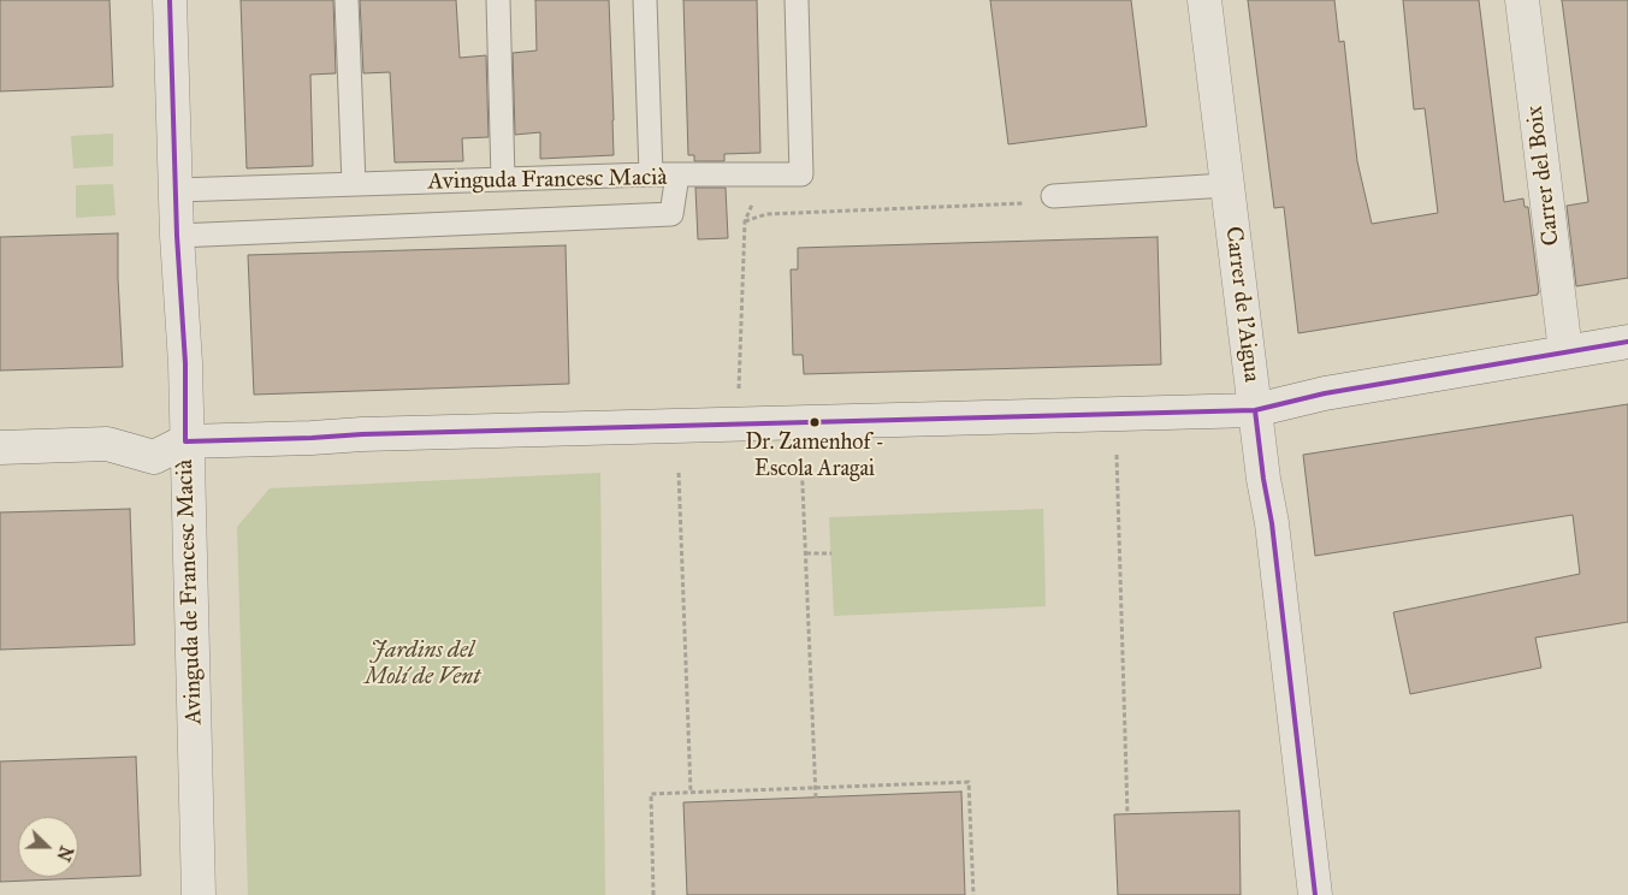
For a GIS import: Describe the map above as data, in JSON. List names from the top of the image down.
{
  "streets": {
    "street": ["Carrer del Boix", "Carrer de l'Aigua", "Avinguda de Francesc Macià"],
    "lane": ["Avinguda Francesc Macià"]
  },
  "crossings": [
    ["Avinguda Francesc Macià", "Avinguda de Francesc Macià"]
  ],
  "parks": ["Jardins del Molí de Vent"],
  "places": ["Dr. Zamenhof - Escola Aragai"],
  "north": "right"
}
